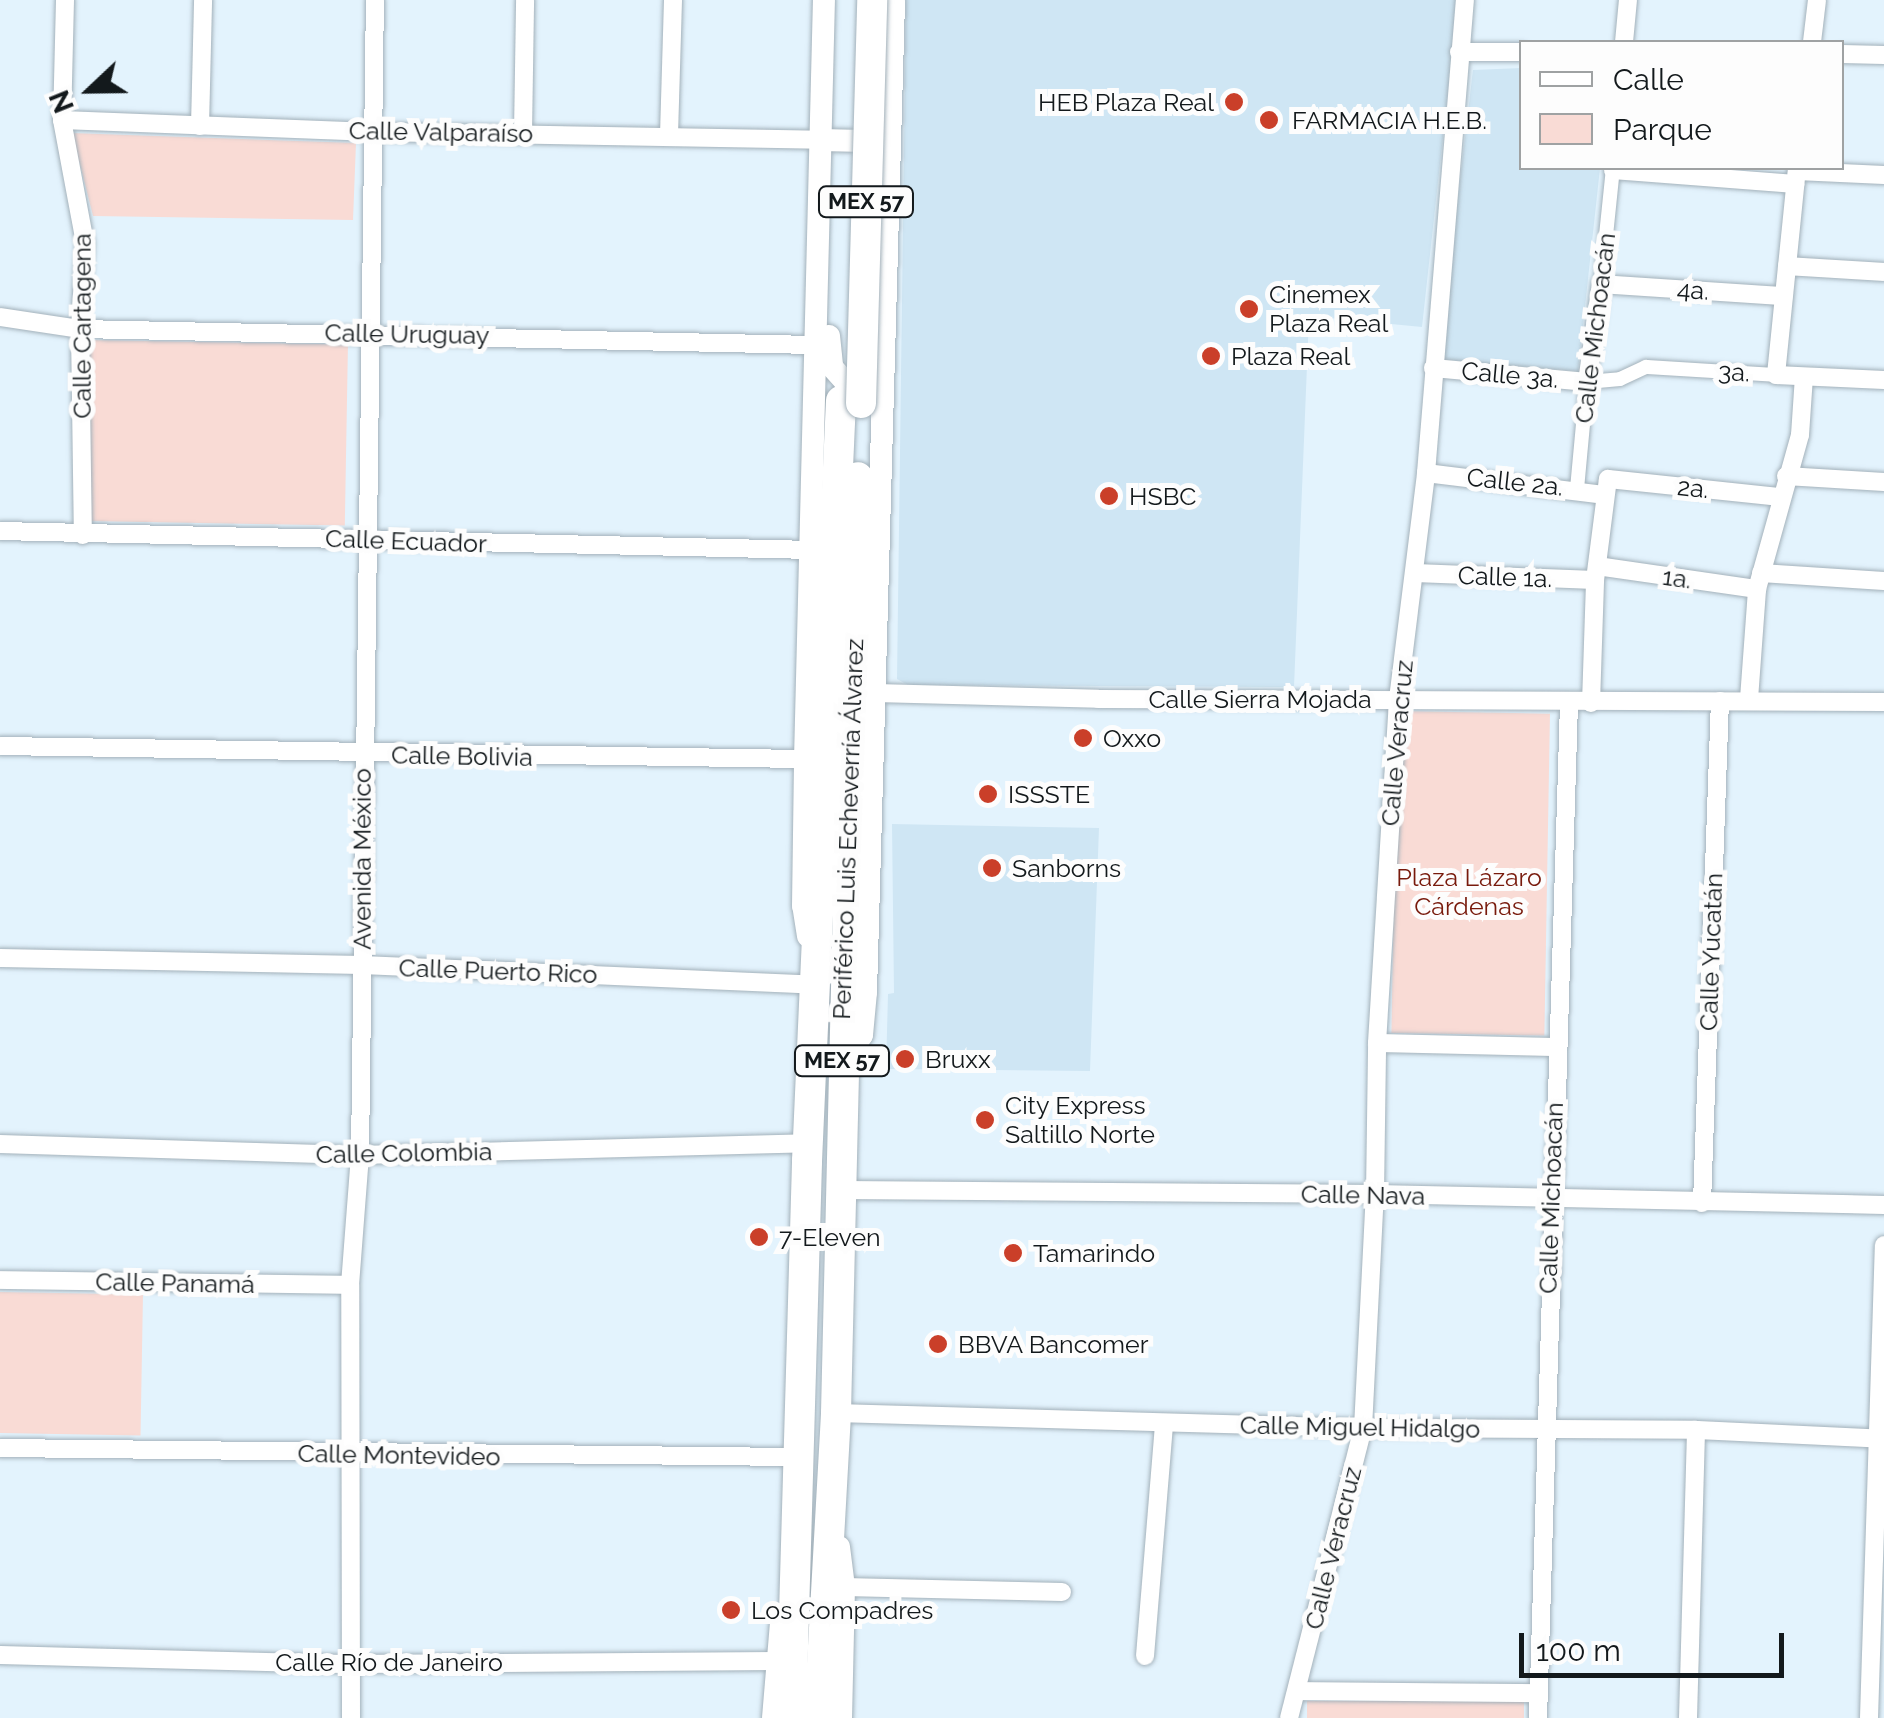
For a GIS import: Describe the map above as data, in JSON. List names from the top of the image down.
{
  "streets": {
    "highway": ["MEX 57", "Periférico Luis Echeverría Álvarez"],
    "street": [
      "Calle Valparaíso",
      "4a.",
      "Calle Cartagena",
      "Calle Michoacán",
      "Calle Uruguay",
      "3a.",
      "Calle 3a.",
      "Calle 2a.",
      "2a.",
      "Calle Ecuador",
      "Calle 1a.",
      "1a.",
      "Calle Sierra Mojada",
      "Calle Veracruz",
      "Calle Bolivia",
      "Avenida México",
      "Calle Yucatán",
      "Calle Puerto Rico",
      "Calle Colombia",
      "Calle Nava",
      "Calle Panamá",
      "Calle Miguel Hidalgo",
      "Calle Montevideo",
      "Calle Río de Janeiro"
    ]
  },
  "crossings": [
    ["Calle Valparaíso", "Calle Cartagena"],
    ["Calle Valparaíso", "Avenida México"],
    ["4a.", "Calle Michoacán"],
    ["Calle Cartagena", "Calle Uruguay"],
    ["Calle Cartagena", "Calle Ecuador"],
    ["Calle Michoacán", "3a."],
    ["Calle Michoacán", "Calle 3a."],
    ["Calle Michoacán", "Calle 2a."],
    ["Calle Michoacán", "Calle Sierra Mojada"],
    ["Calle Michoacán", "Calle Nava"],
    ["Calle Michoacán", "Calle Miguel Hidalgo"],
    ["Calle Uruguay", "Avenida México"],
    ["3a.", "Calle 3a."],
    ["Calle 3a.", "Calle Veracruz"],
    ["Calle 2a.", "2a."],
    ["Calle 2a.", "Calle Veracruz"],
    ["Calle Ecuador", "Avenida México"],
    ["Calle 1a.", "1a."],
    ["Calle 1a.", "Calle Veracruz"],
    ["Calle Sierra Mojada", "Calle Veracruz"],
    ["Calle Sierra Mojada", "Calle Yucatán"],
    ["Calle Veracruz", "Calle Nava"],
    ["Calle Veracruz", "Calle Miguel Hidalgo"],
    ["Calle Bolivia", "Avenida México"],
    ["Periférico Luis Echeverría Álvarez", "Calle Puerto Rico"],
    ["Periférico Luis Echeverría Álvarez", "Calle Colombia"],
    ["Periférico Luis Echeverría Álvarez", "Calle Nava"],
    ["Periférico Luis Echeverría Álvarez", "Calle Miguel Hidalgo"],
    ["Periférico Luis Echeverría Álvarez", "Calle Montevideo"],
    ["Periférico Luis Echeverría Álvarez", "Calle Río de Janeiro"],
    ["Avenida México", "Calle Puerto Rico"],
    ["Avenida México", "Calle Colombia"],
    ["Avenida México", "Calle Panamá"],
    ["Avenida México", "Calle Montevideo"],
    ["Avenida México", "Calle Río de Janeiro"],
    ["Calle Yucatán", "Calle Nava"]
  ],
  "parks": ["Plaza Lázaro Cárdenas"],
  "places": [
    "HEB Plaza Real",
    "FARMACIA H.E.B.",
    "Cinemex Plaza Real",
    "Plaza Real",
    "HSBC",
    "Oxxo",
    "ISSSTE",
    "Sanborns",
    "Bruxx",
    "City Express Saltillo Norte",
    "7-Eleven",
    "Tamarindo",
    "BBVA Bancomer",
    "Los Compadres"
  ],
  "legend": ["Calle", "Parque"],
  "scale_bar": "100 m",
  "north": "left"
}
